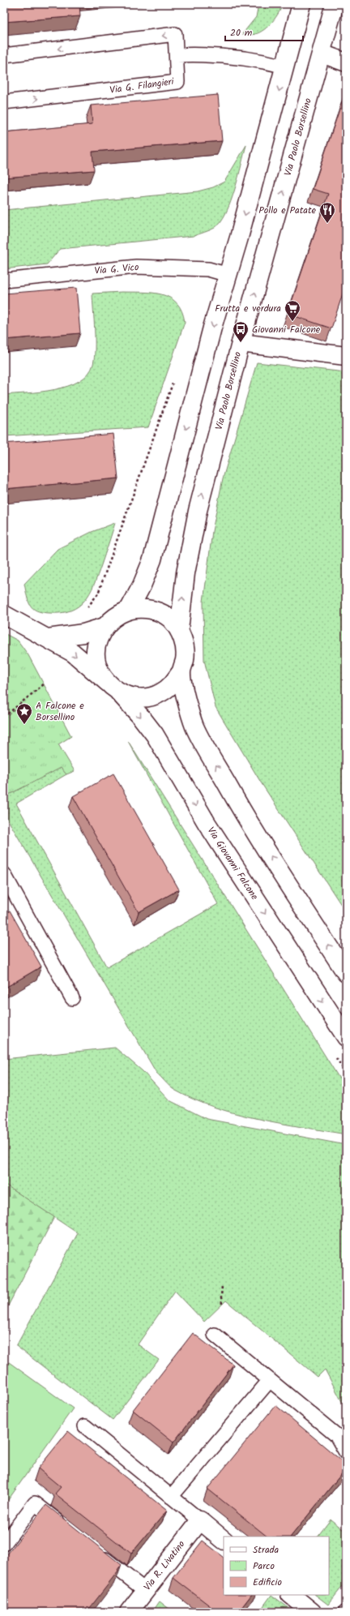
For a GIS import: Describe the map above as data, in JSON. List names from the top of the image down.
{
  "streets": {
    "street": ["Via Paolo Borsellino", "Via Giovanni Falcone", "Via R. Livatino"],
    "lane": ["Via G. Filangieri", "Via G. Vico"]
  },
  "crossings": [
    ["Via Paolo Borsellino", "Via Giovanni Falcone"]
  ],
  "places": {
    "restaurant": ["Pollo e Patate"],
    "supermarket": ["Frutta e verdura"],
    "bus stop": ["Giovanni Falcone"],
    "place": ["A Falcone e Borsellino"]
  },
  "legend": ["Strada", "Parco", "Edificio"],
  "scale_bar": "20 m"
}
